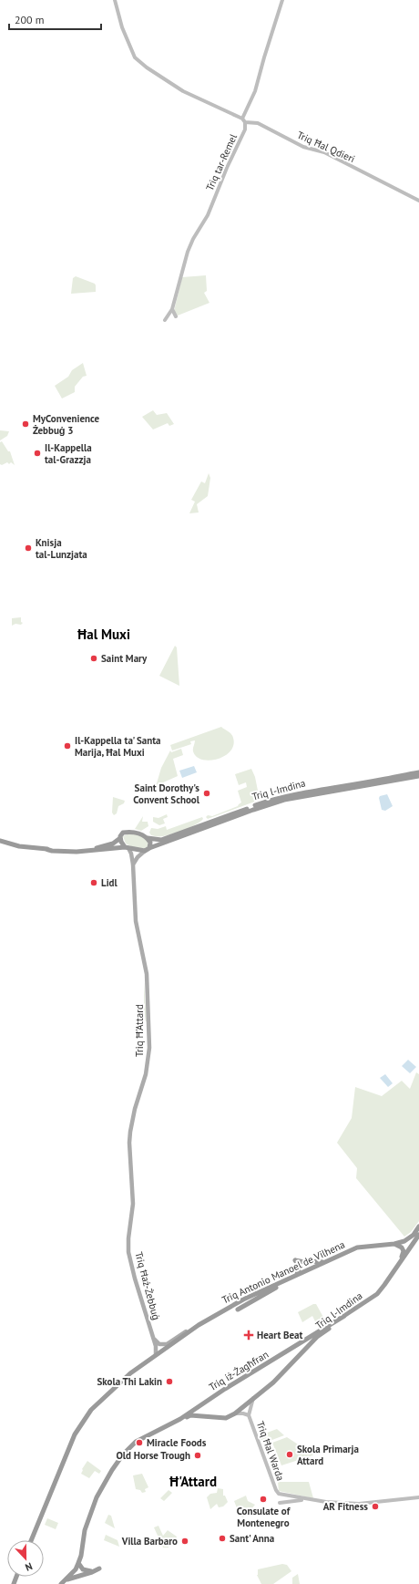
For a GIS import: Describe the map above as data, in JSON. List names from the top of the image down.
{
  "streets": {
    "highway": ["Triq l-Imdina", "Triq Antonio Manoel de Vilhena", "Triq iż-Żagħfran"],
    "main road": ["Triq Ħ'Attard", "Triq Ħaż-Żebbuġ"],
    "street": ["Triq Ħal Qdieri", "Triq tar-Remel", "Triq Ħal Warda"]
  },
  "crossings": [
    ["Triq Ħal Qdieri", "Triq tar-Remel"],
    ["Triq l-Imdina", "Triq Ħ'Attard"],
    ["Triq l-Imdina", "Triq iż-Żagħfran"],
    ["Triq l-Imdina", "Triq Ħal Warda"],
    ["Triq Ħ'Attard", "Triq Ħaż-Żebbuġ"],
    ["Triq Antonio Manoel de Vilhena", "Triq Ħaż-Żebbuġ"]
  ],
  "districts": ["Ħal Muxi", "Ħ'Attard"],
  "places": {
    "other": [
      "MyConvenience Żebbuġ 3",
      "Il-Kappella tal-Grazzja",
      "Knisja tal-Lunzjata",
      "Saint Mary",
      "Il-Kappella ta' Santa Marija, Ħal Muxi",
      "Saint Dorothy's Convent School",
      "Lidl",
      "Skola Thi Lakin",
      "Miracle Foods",
      "Skola Primarja Attard",
      "Old Horse Trough",
      "Consulate of Montenegro",
      "AR Fitness",
      "Sant' Anna",
      "Villa Barbaro"
    ],
    "health": ["Heart Beat"]
  },
  "scale_bar": "200 m",
  "north": "bottom"
}
